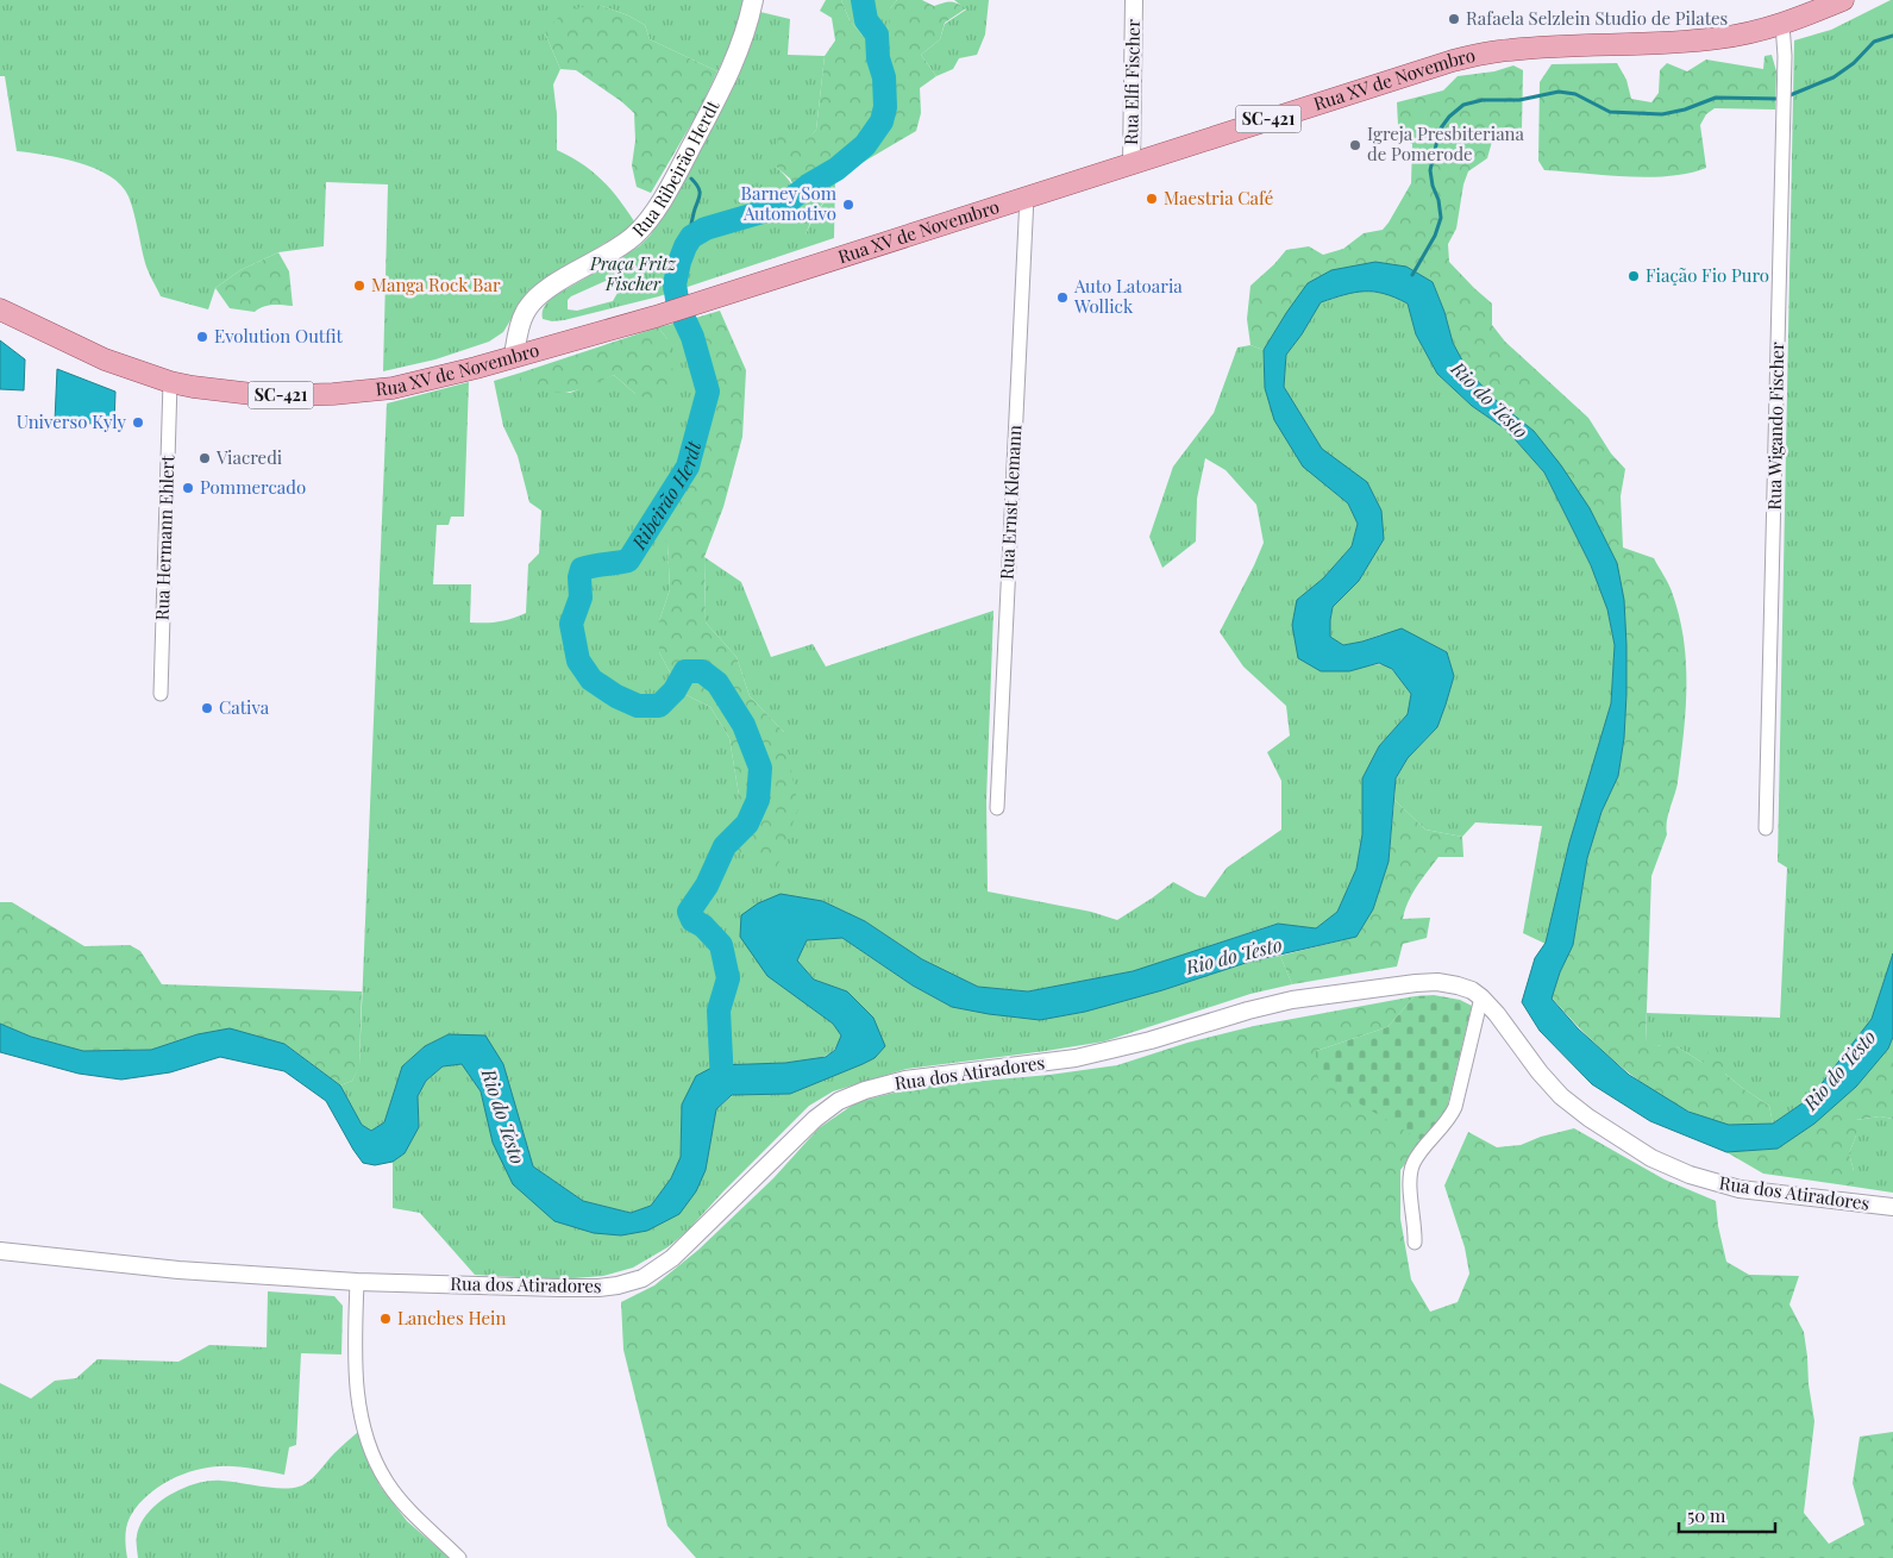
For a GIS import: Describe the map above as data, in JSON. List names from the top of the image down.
{
  "streets": {
    "main road": ["Rua XV de Novembro", "SC-421", "Rua Ribeirão Herdt"],
    "street": [
      "Rua Elfi Fischer",
      "Rua Wigando Fischer",
      "Rua Ernst Klemann",
      "Rua Hermann Ehlert",
      "Rua dos Atiradores"
    ]
  },
  "crossings": [
    ["Rua XV de Novembro", "Rua Elfi Fischer"],
    ["Rua XV de Novembro", "Rua Ribeirão Herdt"],
    ["Rua XV de Novembro", "Rua Wigando Fischer"],
    ["Rua XV de Novembro", "Rua Ernst Klemann"],
    ["Rua XV de Novembro", "Rua Hermann Ehlert"]
  ],
  "water": ["Rio do Testo", "Ribeirão Herdt"],
  "parks": ["Praça Fritz Fischer"],
  "places": [
    "Rafaela Selzlein Studio de Pilates",
    "Igreja Presbiteriana de Pomerode",
    "Maestria Café",
    "Barney Som Automotivo",
    "Fiação Fio Puro",
    "Manga Rock Bar",
    "Auto Latoaria Wollick",
    "Evolution Outfit",
    "Universo Kyly",
    "Viacredi",
    "Pommercado",
    "Cativa",
    "Lanches Hein"
  ],
  "scale_bar": "50 m"
}
